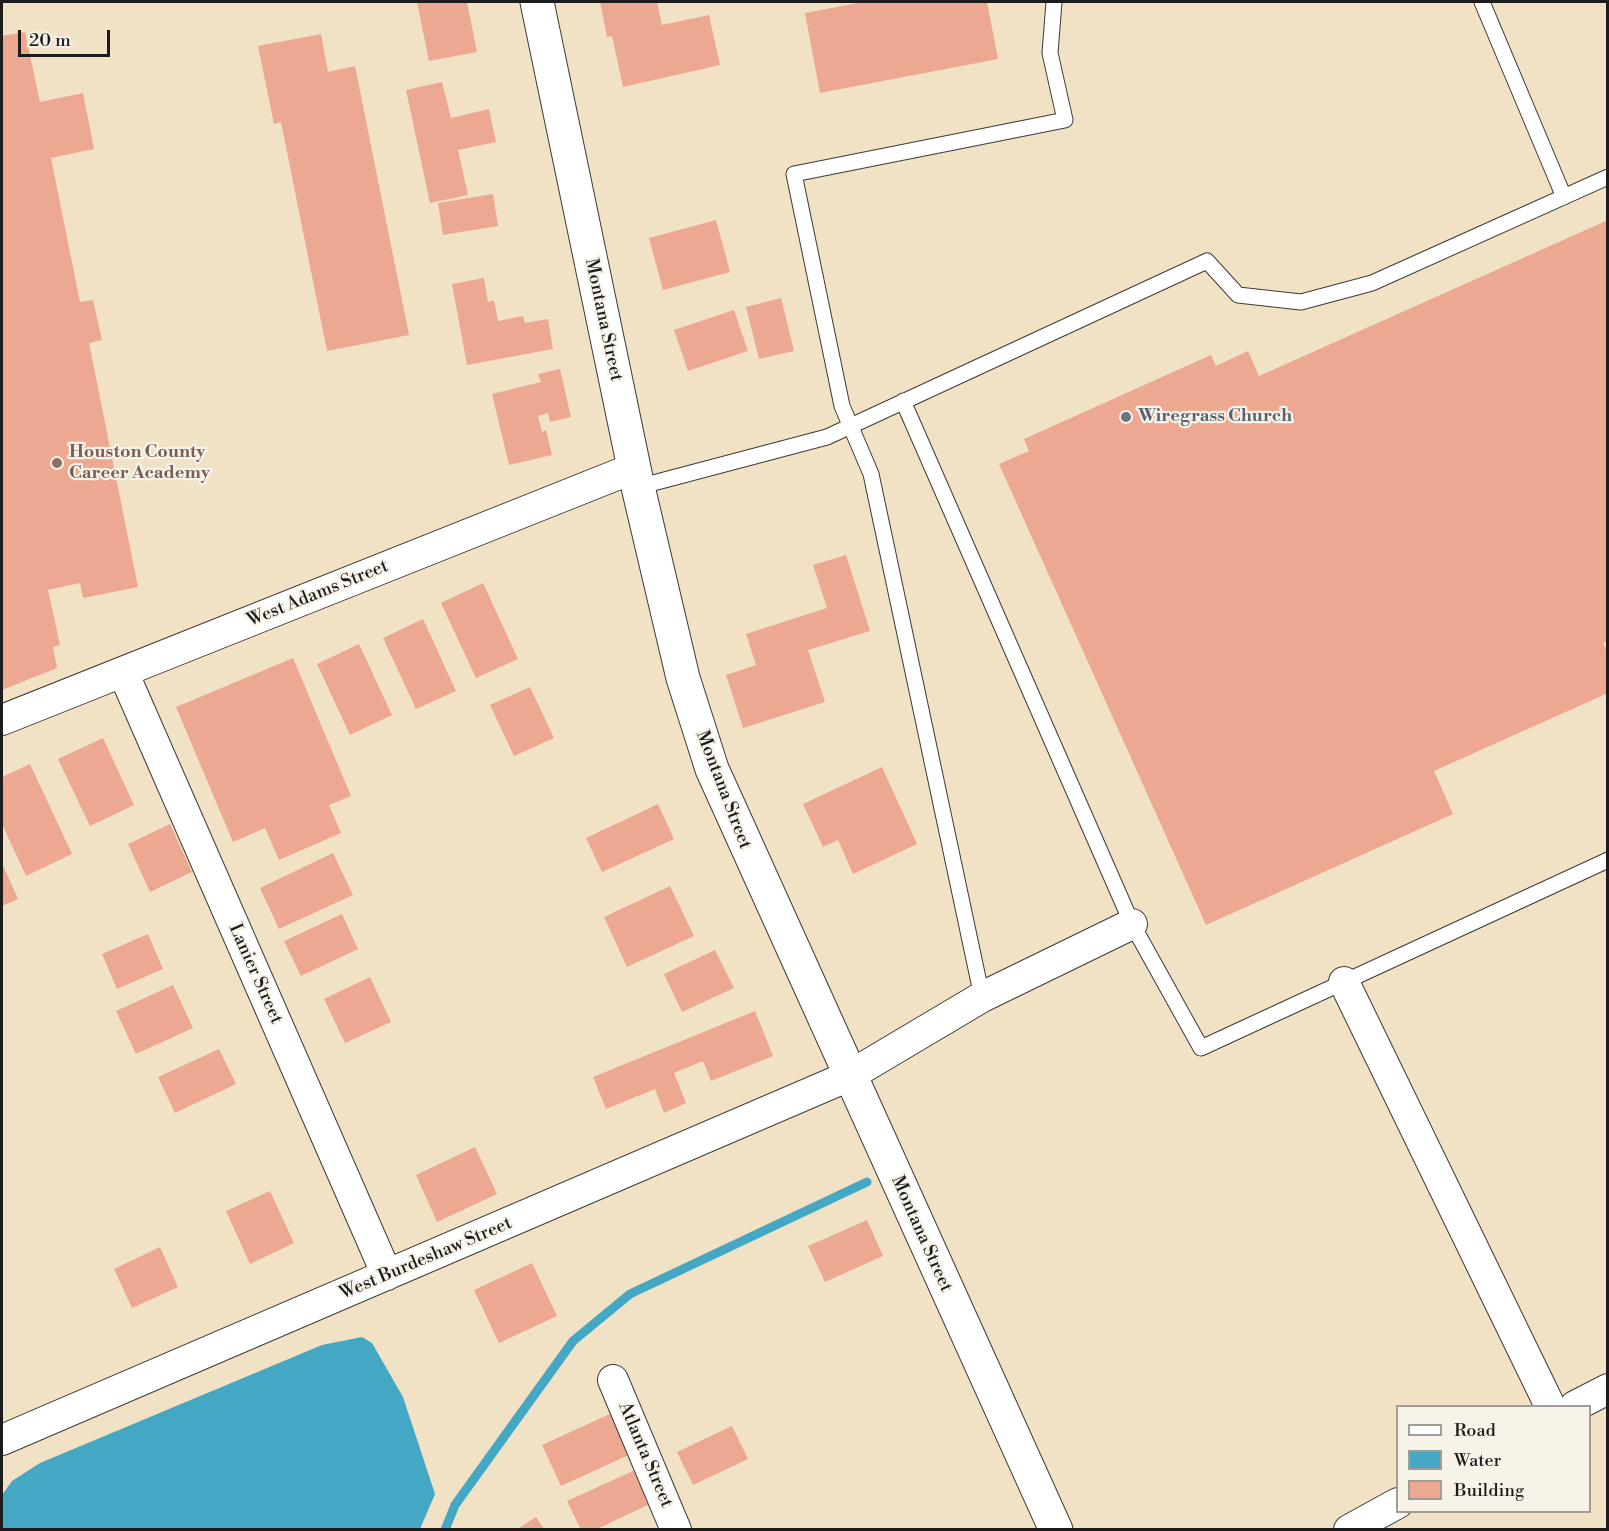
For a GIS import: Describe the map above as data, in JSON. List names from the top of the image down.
{
  "streets": {
    "street": [
      "Montana Street",
      "West Adams Street",
      "Lanier Street",
      "West Burdeshaw Street",
      "Atlanta Street"
    ]
  },
  "crossings": [
    ["Montana Street", "West Adams Street"],
    ["Montana Street", "West Burdeshaw Street"],
    ["West Adams Street", "Lanier Street"],
    ["Lanier Street", "West Burdeshaw Street"]
  ],
  "places": ["Wiregrass Church", "Houston County Career Academy"],
  "legend": ["Road", "Water", "Building"],
  "scale_bar": "20 m"
}
